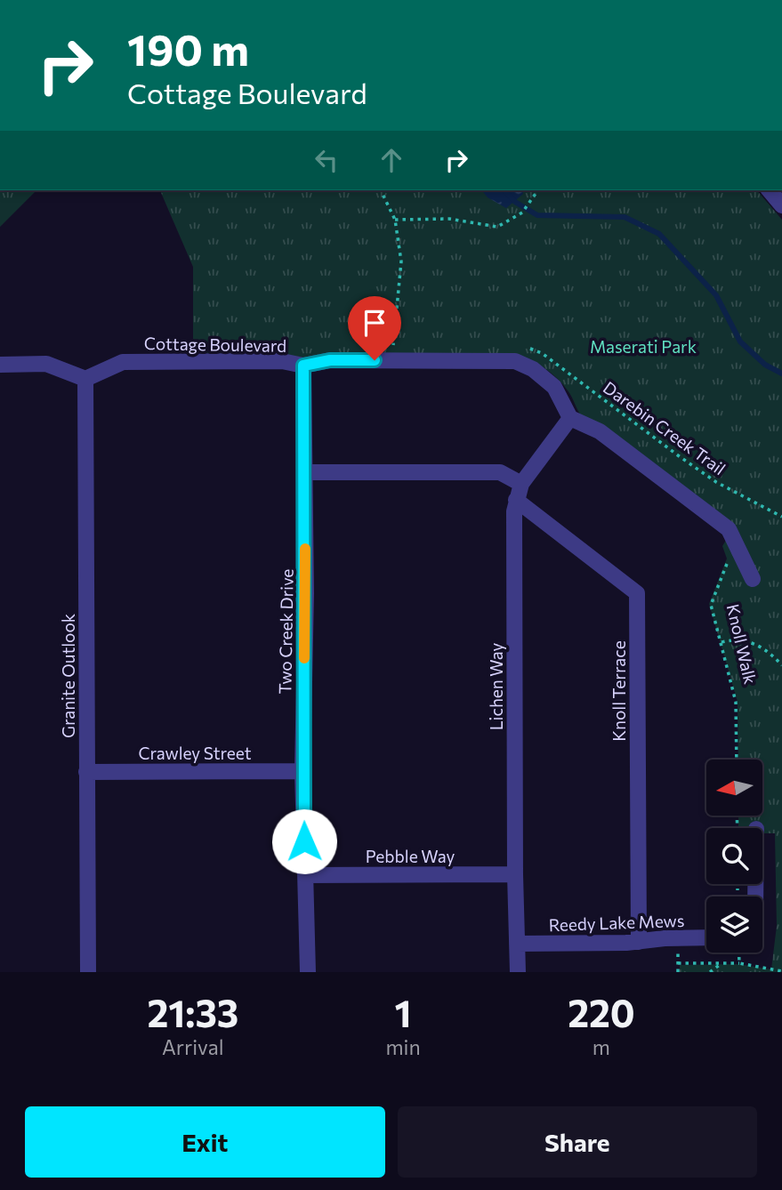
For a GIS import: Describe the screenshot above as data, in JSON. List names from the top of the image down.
{
  "streets": {
    "street": [
      "Cottage Boulevard",
      "Two Creek Drive",
      "Granite Outlook",
      "Lichen Way",
      "Knoll Terrace",
      "Crawley Street",
      "Pebble Way",
      "Reedy Lake Mews"
    ],
    "path": ["Darebin Creek Trail", "Knoll Walk"]
  },
  "crossings": [
    ["Cottage Boulevard", "Two Creek Drive"],
    ["Cottage Boulevard", "Granite Outlook"],
    ["Cottage Boulevard", "Lichen Way"],
    ["Two Creek Drive", "Crawley Street"],
    ["Two Creek Drive", "Pebble Way"],
    ["Granite Outlook", "Crawley Street"],
    ["Lichen Way", "Knoll Terrace"],
    ["Lichen Way", "Pebble Way"],
    ["Lichen Way", "Reedy Lake Mews"],
    ["Knoll Terrace", "Reedy Lake Mews"]
  ],
  "parks": ["Maserati Park"],
  "north": "left",
  "page": {
    "turn": ["190 m", "Cottage Boulevard"],
    "eta": [
      "21:33",
      "Arrival",
      "1",
      "min",
      "220",
      "m"
    ],
    "buttons": ["Exit", "Share"]
  }
}
